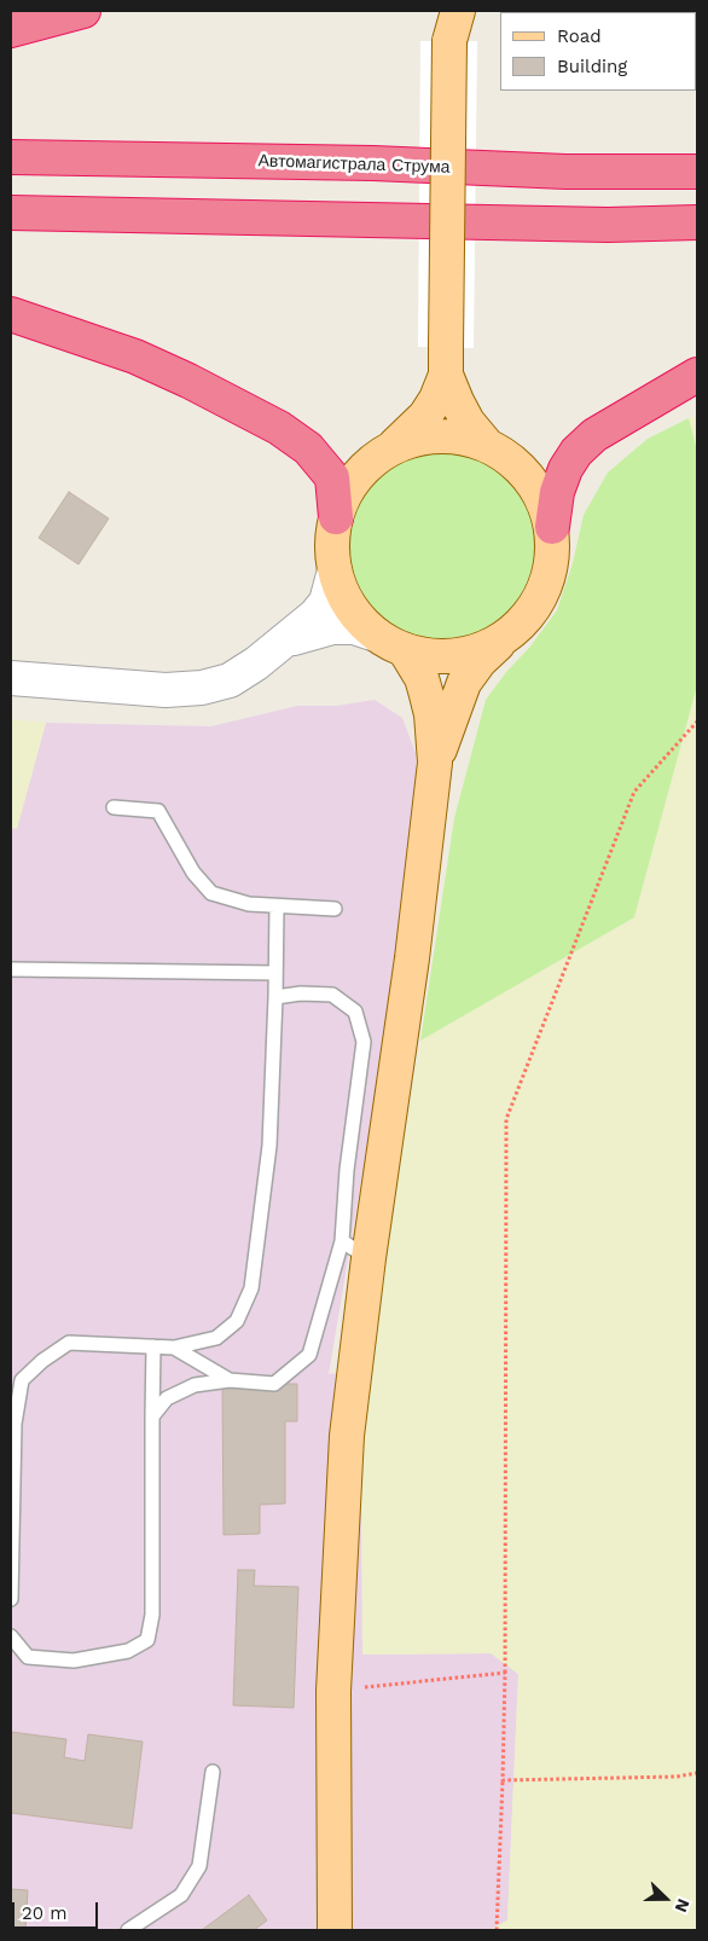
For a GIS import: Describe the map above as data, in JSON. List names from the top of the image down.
{
  "streets": {
    "highway": ["Автомагистрала Струма"]
  },
  "legend": ["Road", "Building"],
  "scale_bar": "20 m",
  "north": "right"
}
